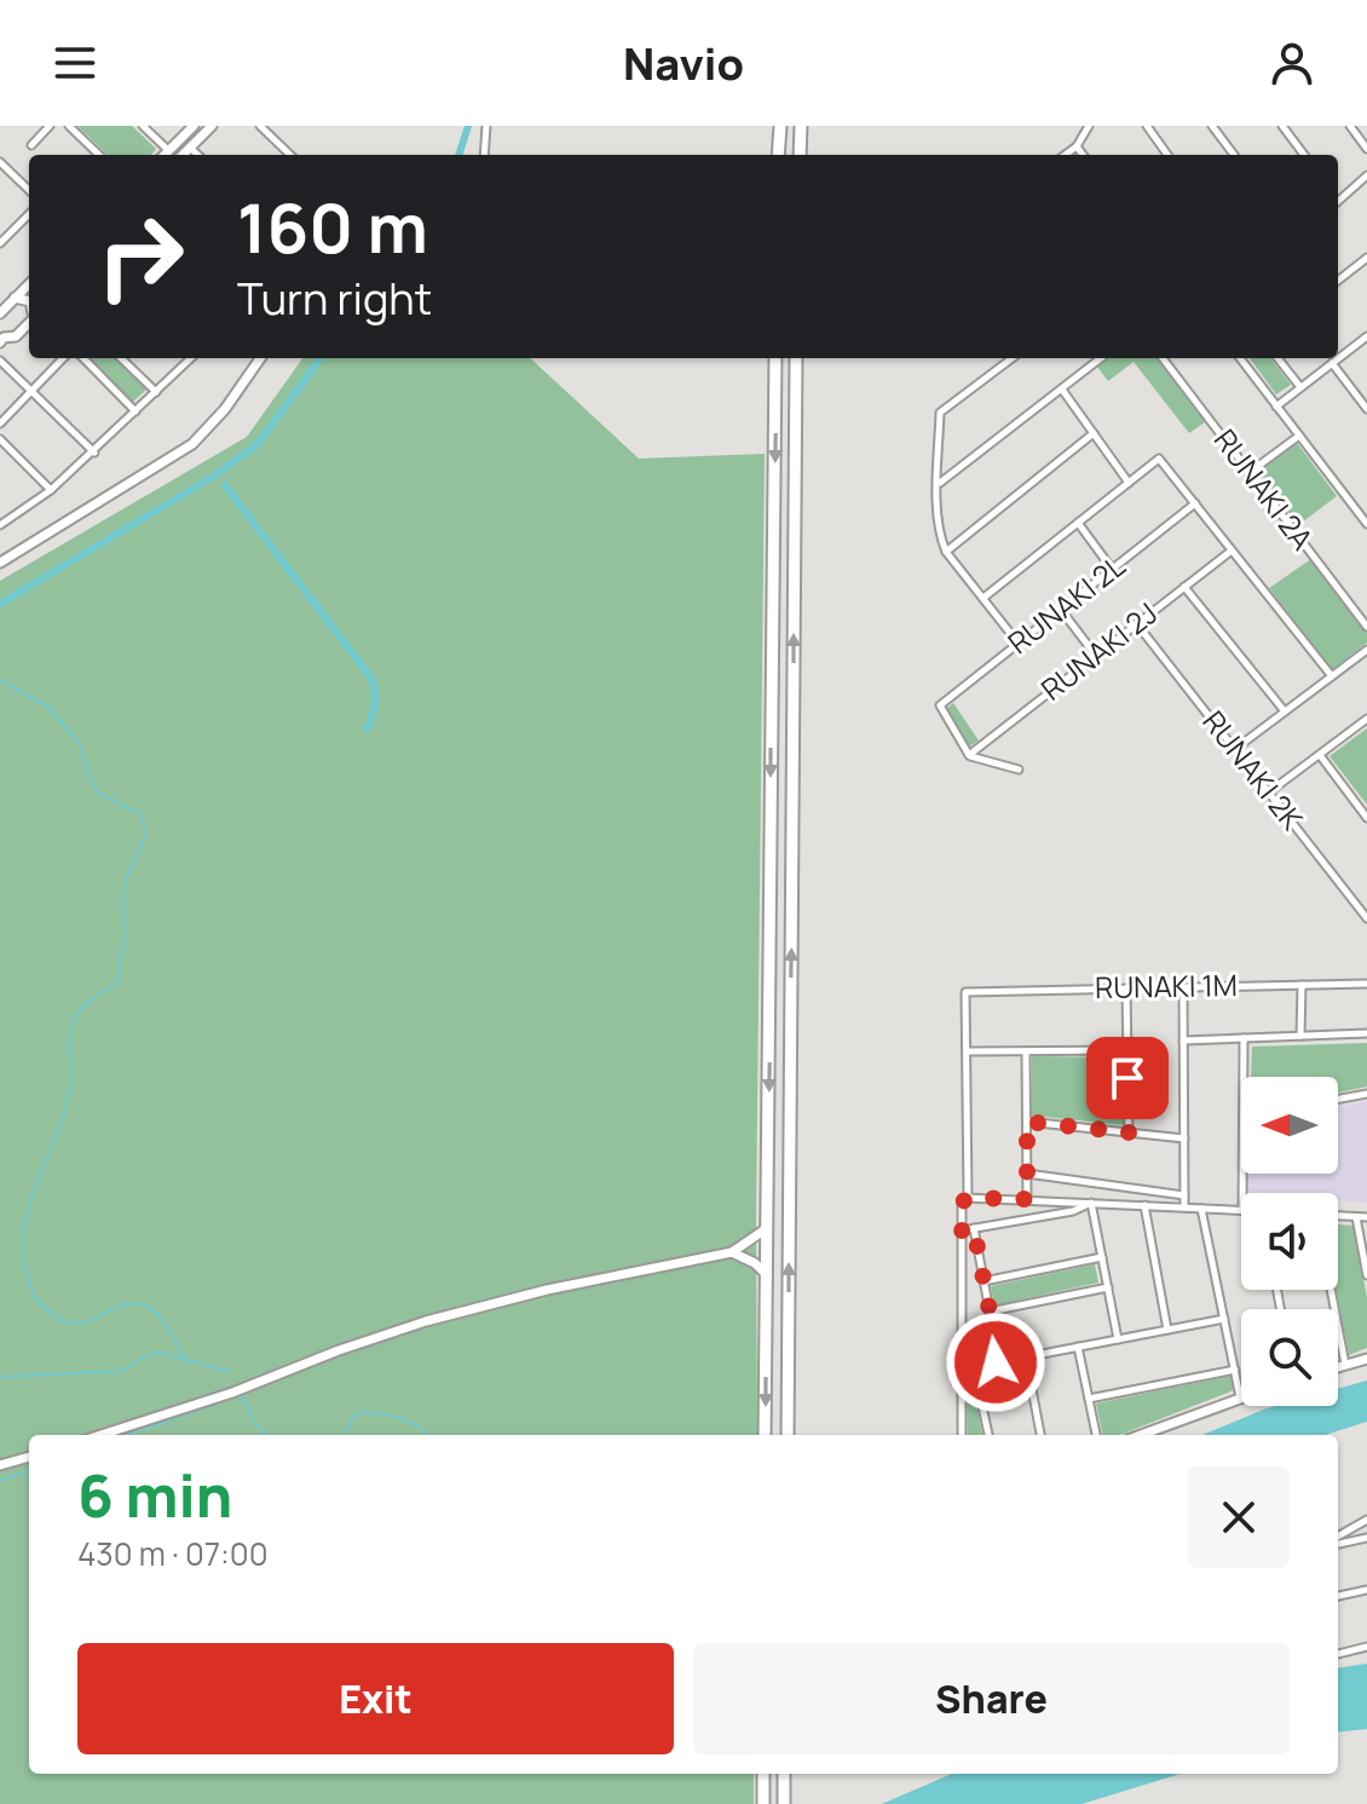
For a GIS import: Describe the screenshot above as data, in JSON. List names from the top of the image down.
{
  "streets": {
    "street": [
      "RUNAKI 2A",
      "RUNAKI 2L",
      "RUNAKI 2J",
      "RUNAKI 2K",
      "RUNAKI 1M"
    ]
  },
  "crossings": [
    ["RUNAKI 2L", "RUNAKI 2J"],
    ["RUNAKI 2J", "RUNAKI 2K"]
  ],
  "north": "left",
  "page": {
    "header": "Navio",
    "turn": ["160 m", "Turn right"],
    "heading": ["6 min", "430 m · 07:00"],
    "buttons": ["Exit", "Share"]
  }
}
